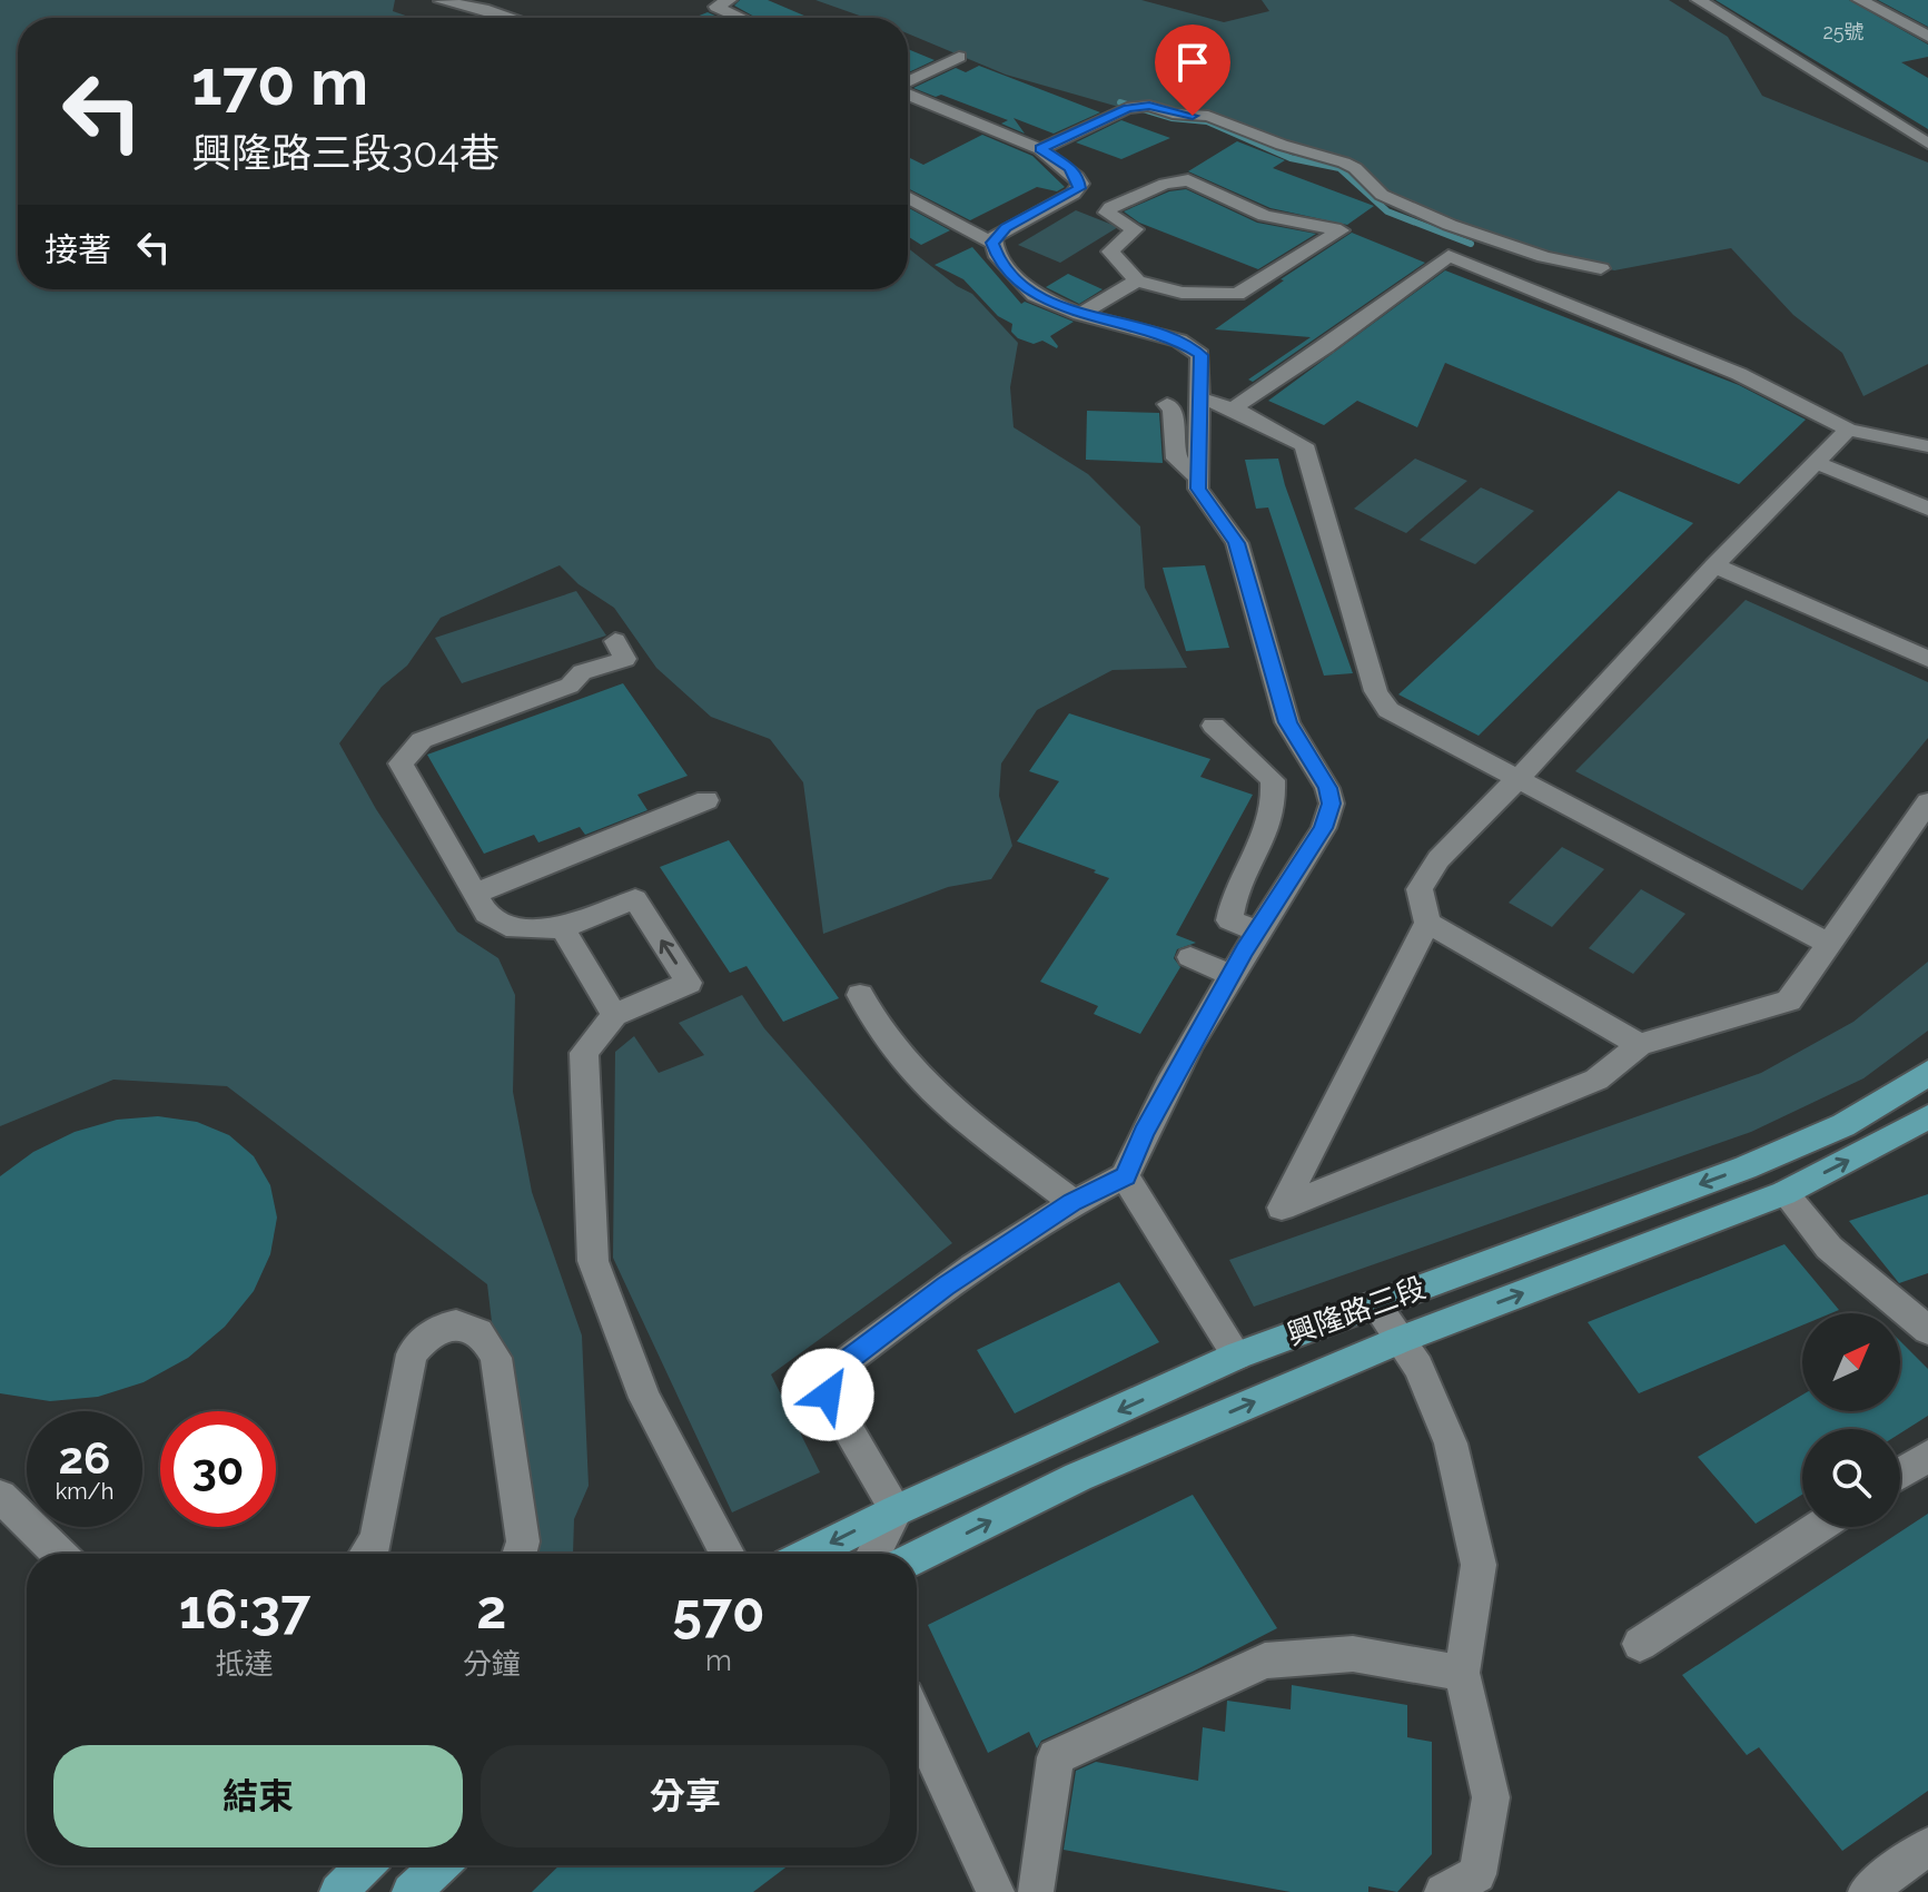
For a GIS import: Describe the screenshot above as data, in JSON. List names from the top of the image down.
{
  "streets": {
    "main road": ["興隆路三段"]
  },
  "house_numbers": ["25號"],
  "north": "top right",
  "page": {
    "turn": ["170 m", "興隆路三段304巷"],
    "then": "接著",
    "speed": "26 km/h",
    "limit": "30",
    "eta": [
      "16:37",
      "抵達",
      "2",
      "分鐘",
      "570",
      "m"
    ],
    "buttons": ["結束", "分享"]
  }
}
